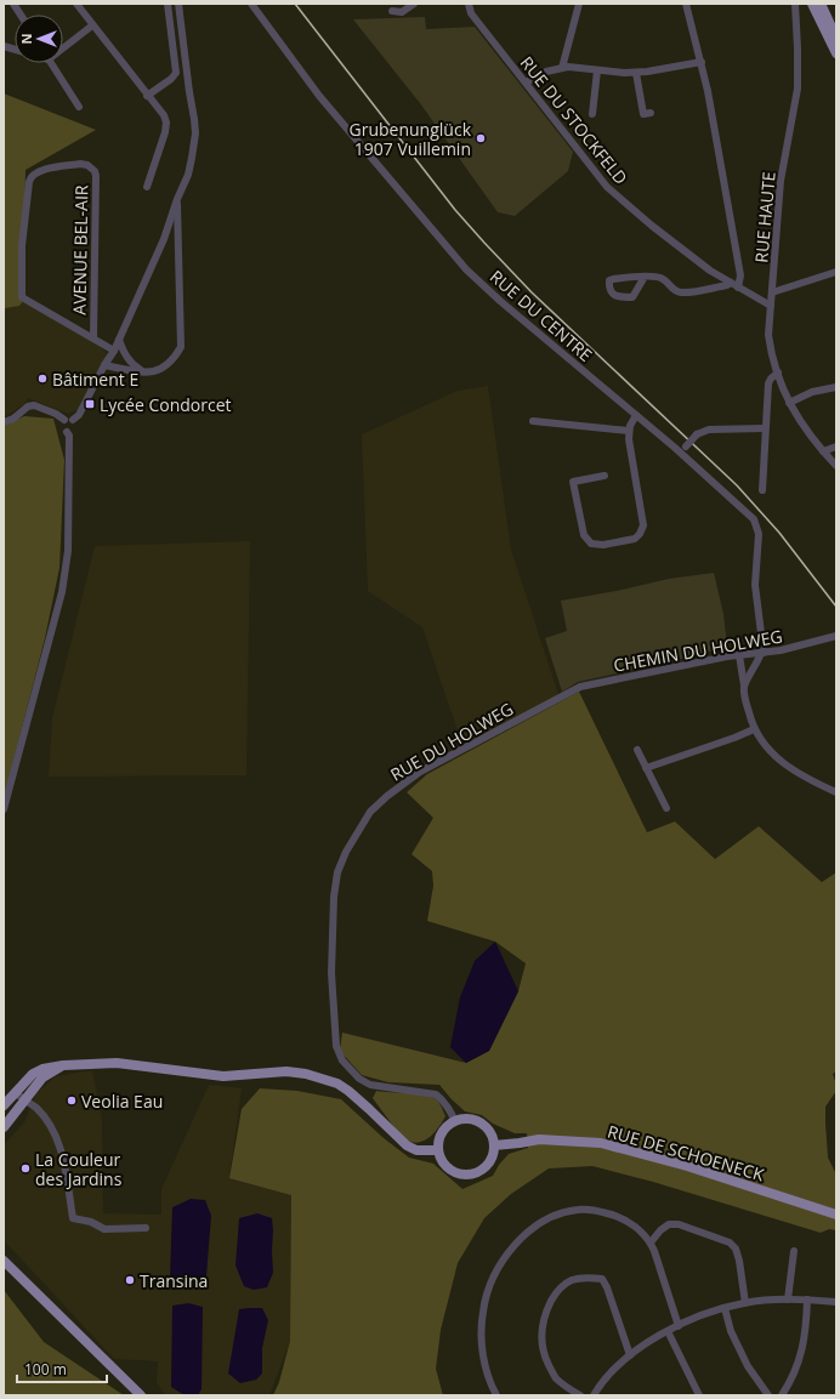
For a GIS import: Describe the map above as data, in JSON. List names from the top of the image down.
{
  "streets": {
    "main road": ["RUE DE SCHOENECK"],
    "street": [
      "RUE DU STOCKFELD",
      "RUE HAUTE",
      "AVENUE BEL-AIR",
      "RUE DU CENTRE",
      "CHEMIN DU HOLWEG",
      "RUE DU HOLWEG"
    ]
  },
  "crossings": [
    ["RUE DU STOCKFELD", "RUE HAUTE"],
    ["RUE DU CENTRE", "CHEMIN DU HOLWEG"],
    ["CHEMIN DU HOLWEG", "RUE DU HOLWEG"],
    ["RUE DU HOLWEG", "RUE DE SCHOENECK"]
  ],
  "places": {
    "other": [
      "Grubenunglück 1907 Vuillemin",
      "Bâtiment E",
      "Veolia Eau",
      "La Couleur des Jardins",
      "Transina"
    ],
    "transit": ["Lycée Condorcet"]
  },
  "scale_bar": "100 m",
  "north": "left"
}
